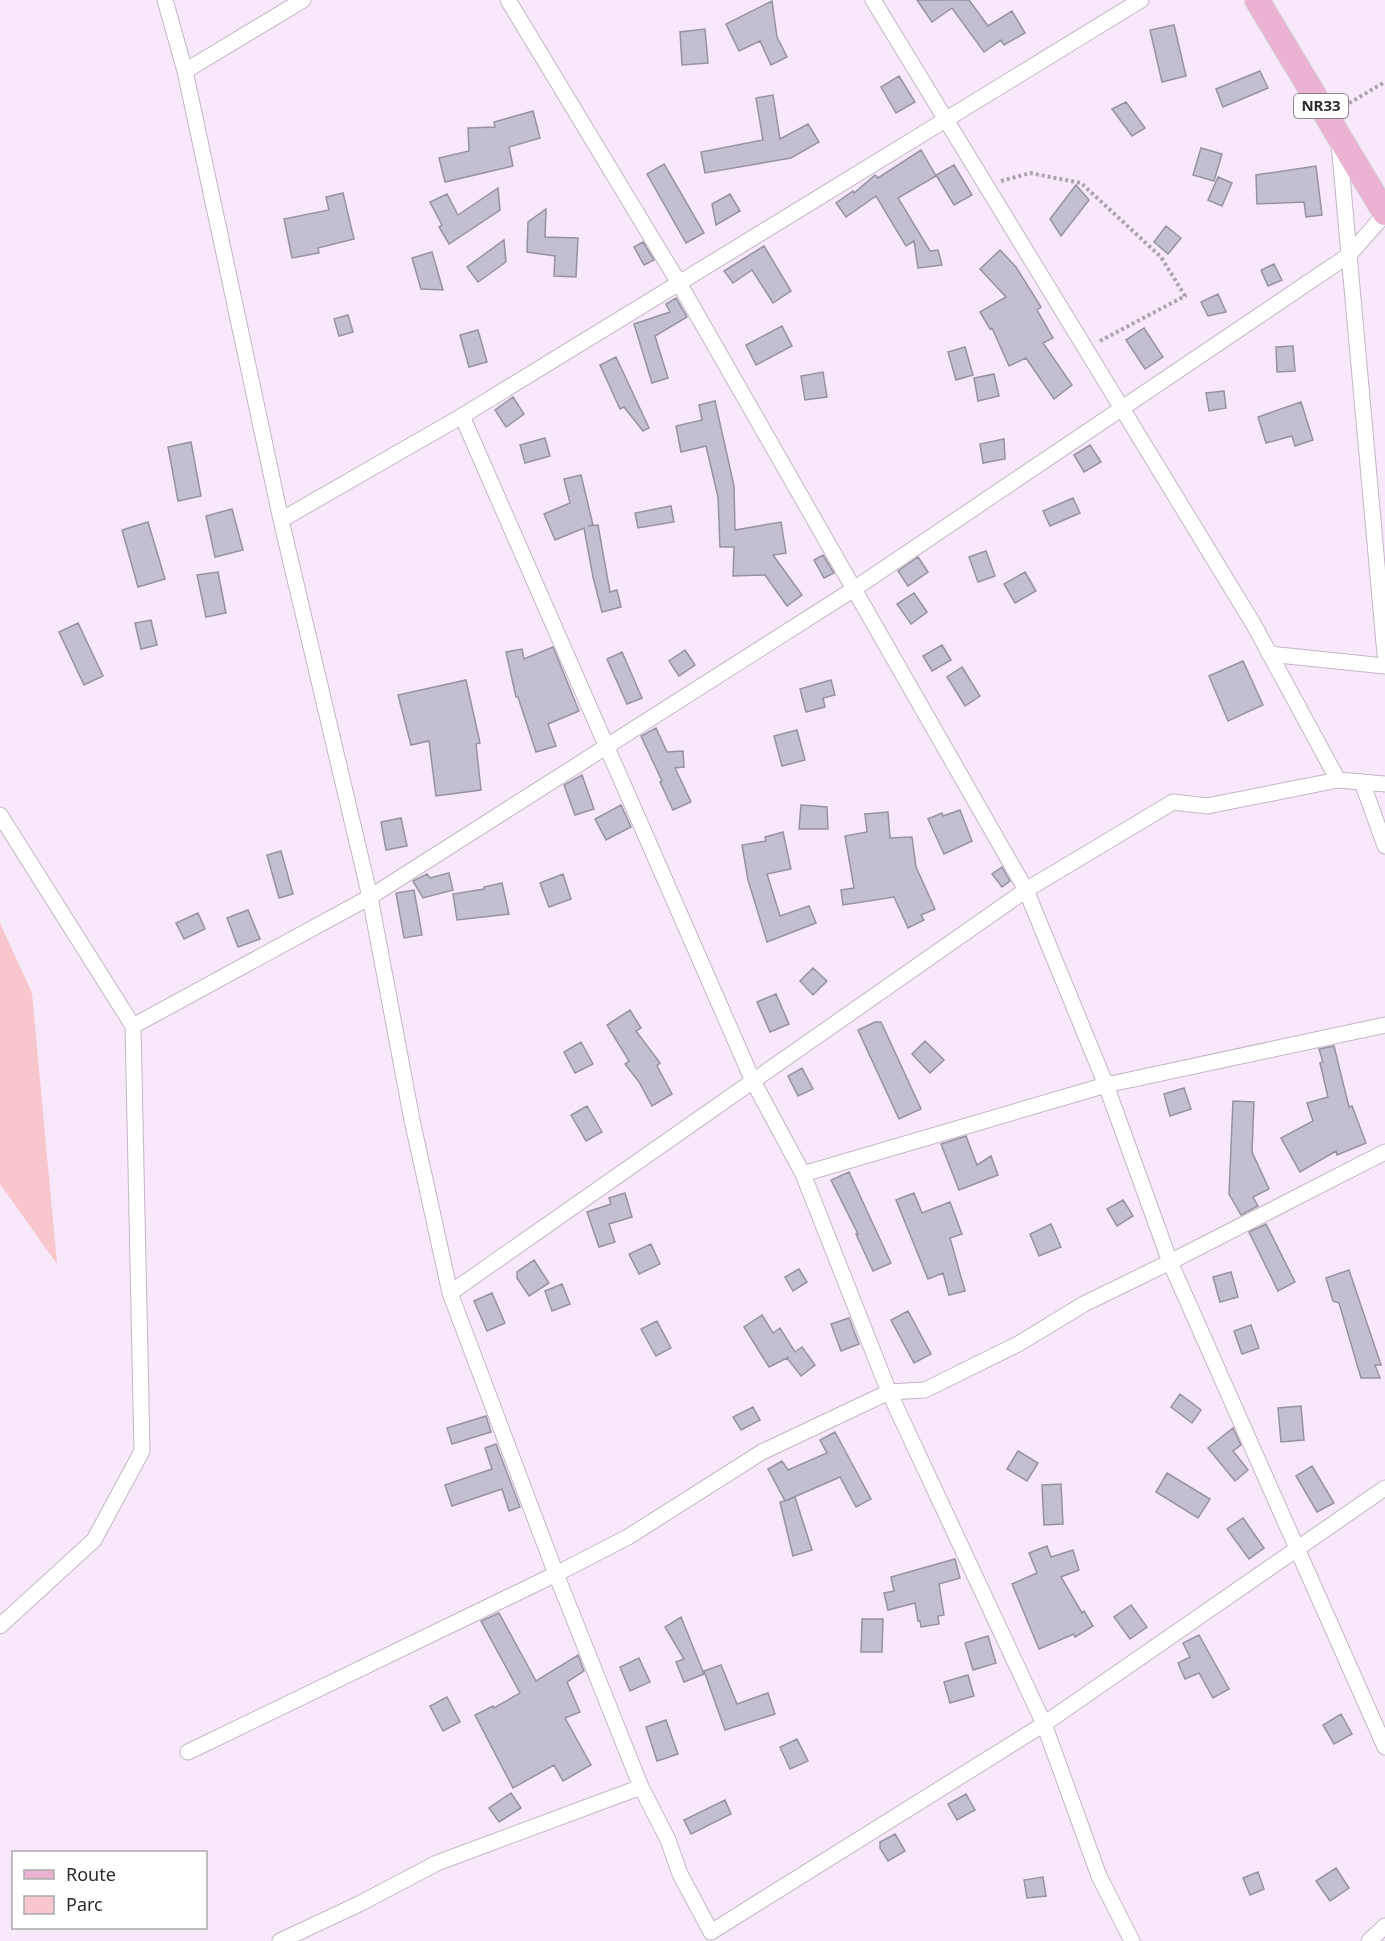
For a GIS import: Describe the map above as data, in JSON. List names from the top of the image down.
{
  "streets": {
    "main road": ["NR33"]
  },
  "legend": ["Route", "Parc"]
}
